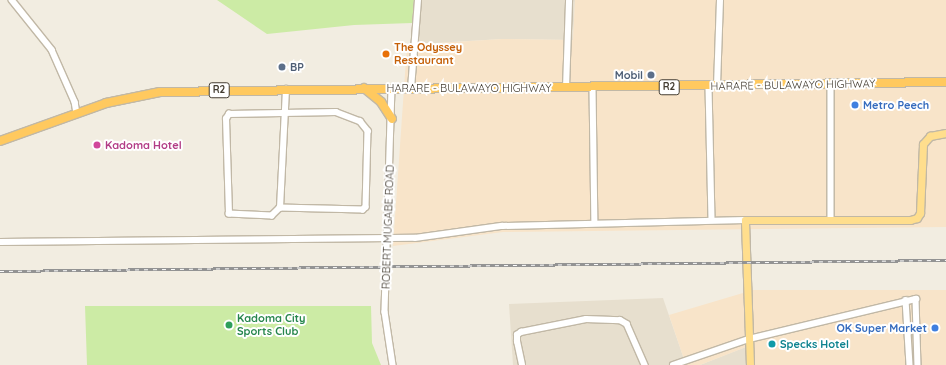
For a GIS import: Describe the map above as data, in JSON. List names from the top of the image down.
{
  "streets": {
    "highway": ["HARARE - BULAWAYO HIGHWAY", "R2"],
    "street": ["ROBERT MUGABE ROAD"]
  },
  "crossings": [
    ["HARARE - BULAWAYO HIGHWAY", "ROBERT MUGABE ROAD"]
  ],
  "places": [
    "The Odyssey Restaurant",
    "BP",
    "Mobil",
    "Metro Peech",
    "Kadoma Hotel",
    "Kadoma City Sports Club",
    "OK Super Market",
    "Specks Hotel"
  ]
}
